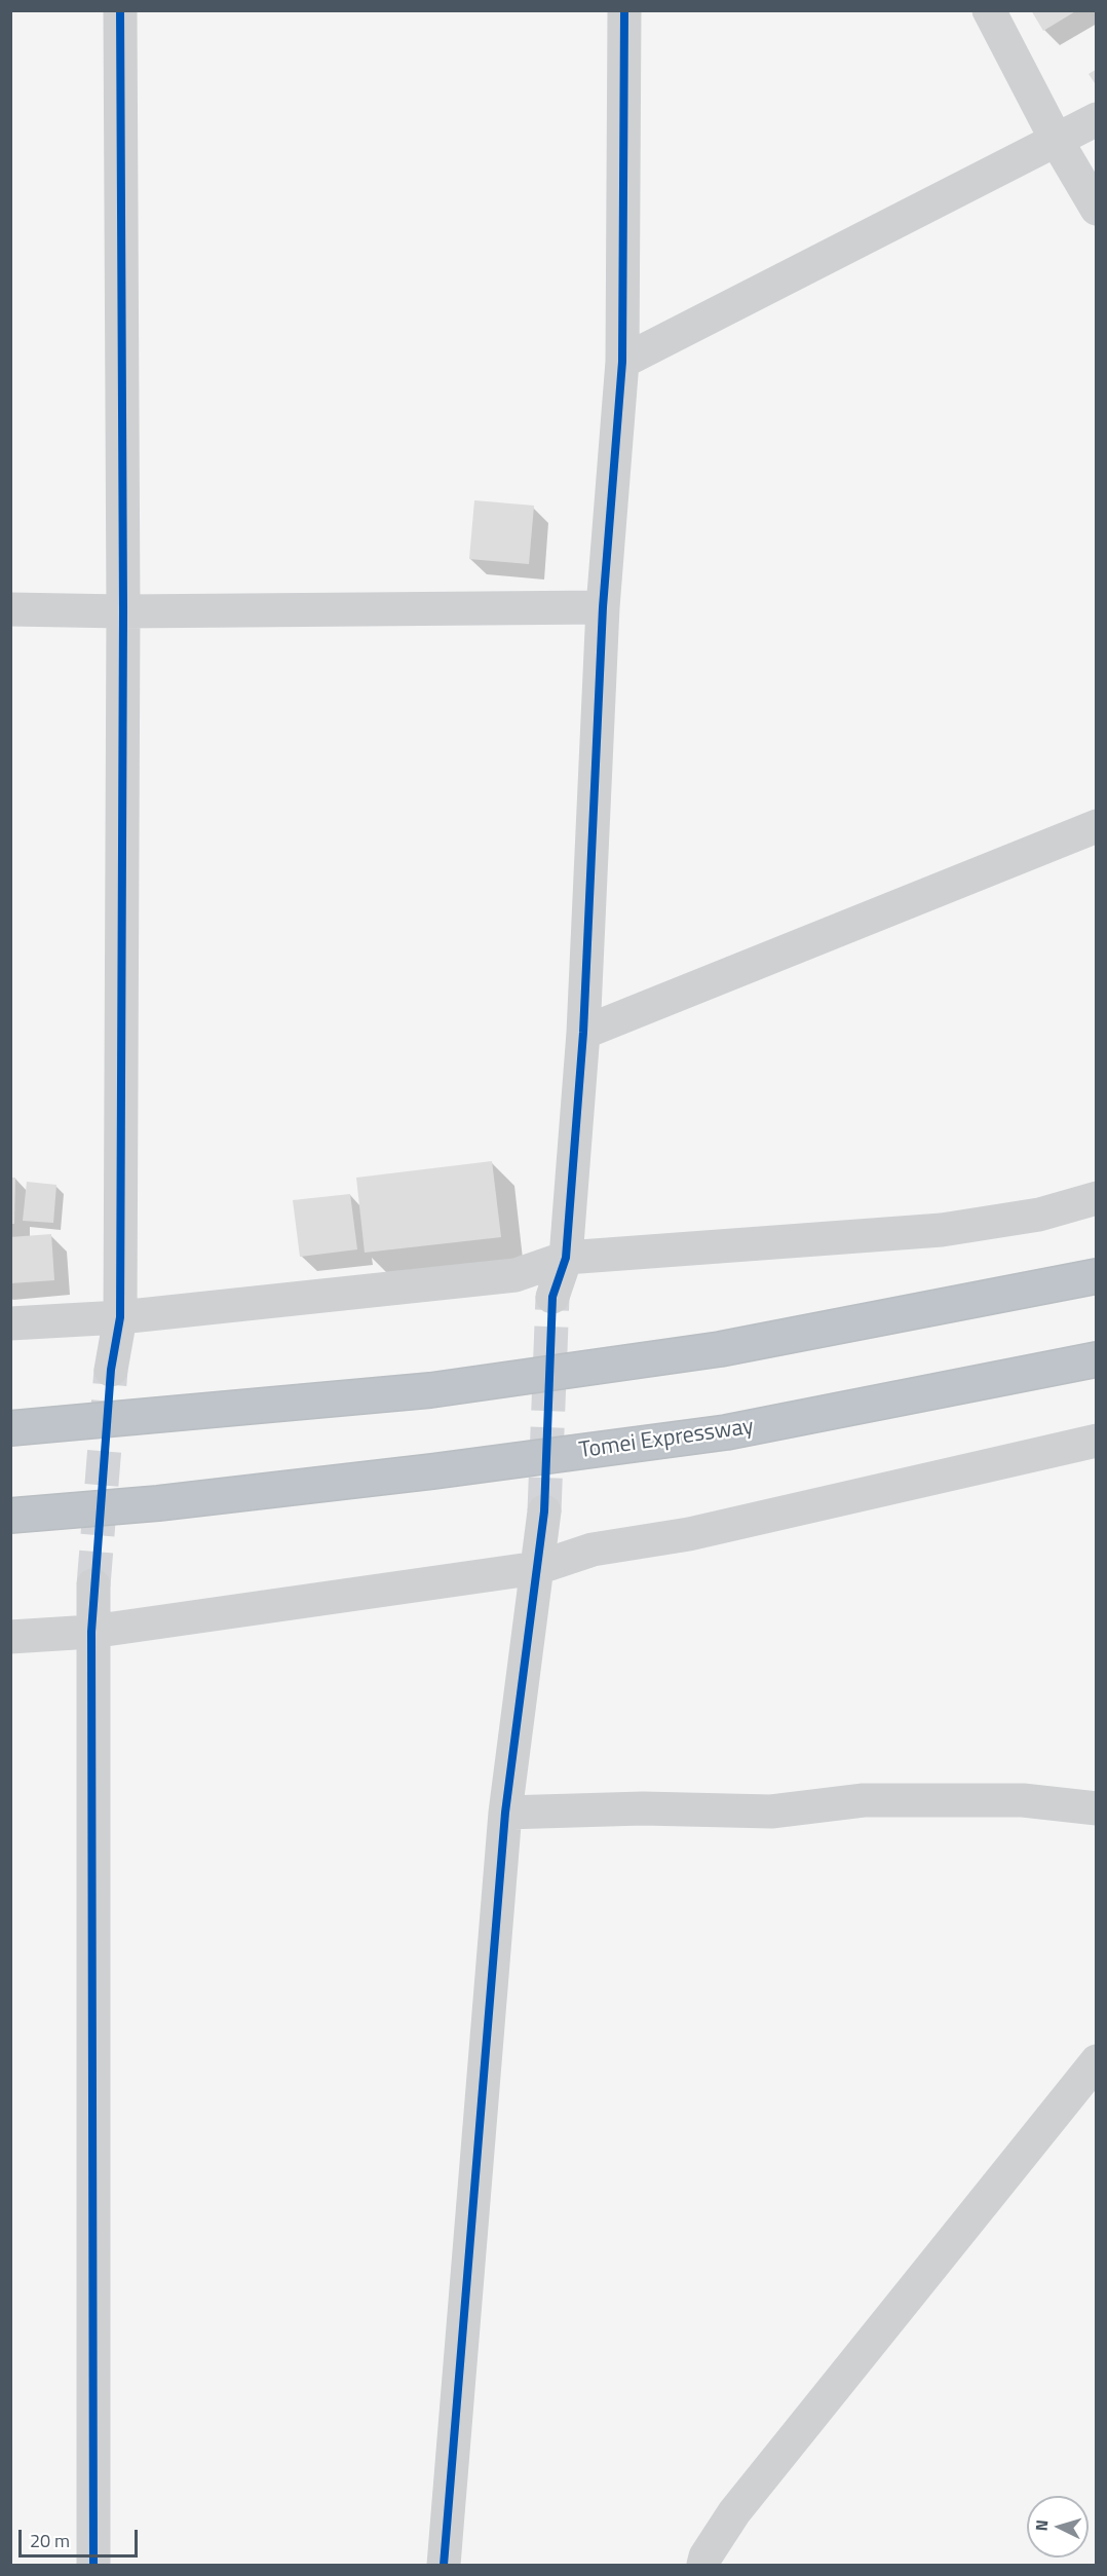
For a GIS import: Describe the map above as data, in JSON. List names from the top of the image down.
{
  "streets": {
    "highway": ["Tomei Expressway"]
  },
  "scale_bar": "20 m",
  "north": "left"
}
